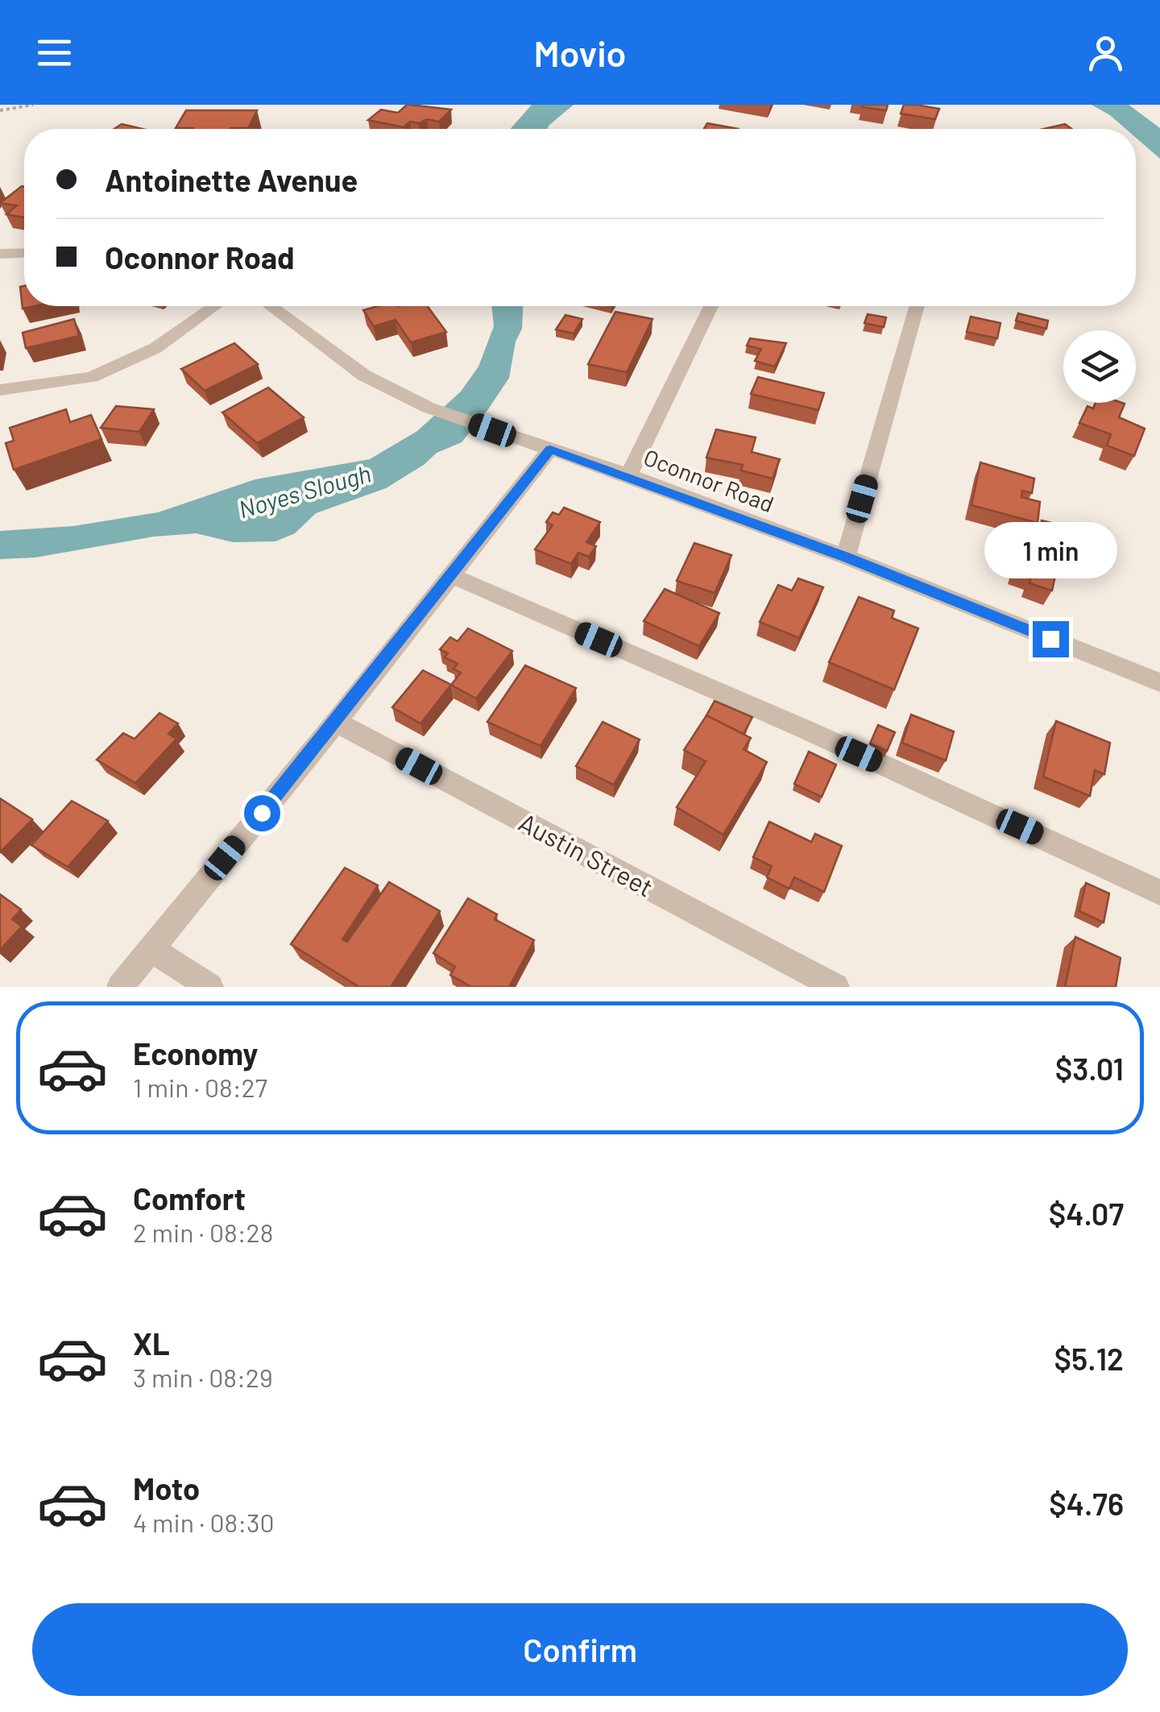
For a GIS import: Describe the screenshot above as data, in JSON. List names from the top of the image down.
{
  "streets": {
    "street": ["Oconnor Road", "Austin Street"]
  },
  "water": ["Noyes Slough"],
  "page": {
    "header": "Movio",
    "banner": ["Antoinette Avenue", "Oconnor Road"],
    "bubble": "1 min",
    "list": [
      {
        "name": "Economy",
        "note": "1 min · 08:27",
        "value": "$3.01"
      },
      {
        "name": "Comfort",
        "note": "2 min · 08:28",
        "value": "$4.07"
      },
      {
        "name": "XL",
        "note": "3 min · 08:29",
        "value": "$5.12"
      },
      {
        "name": "Moto",
        "note": "4 min · 08:30",
        "value": "$4.76"
      }
    ],
    "buttons": "Confirm"
  }
}
